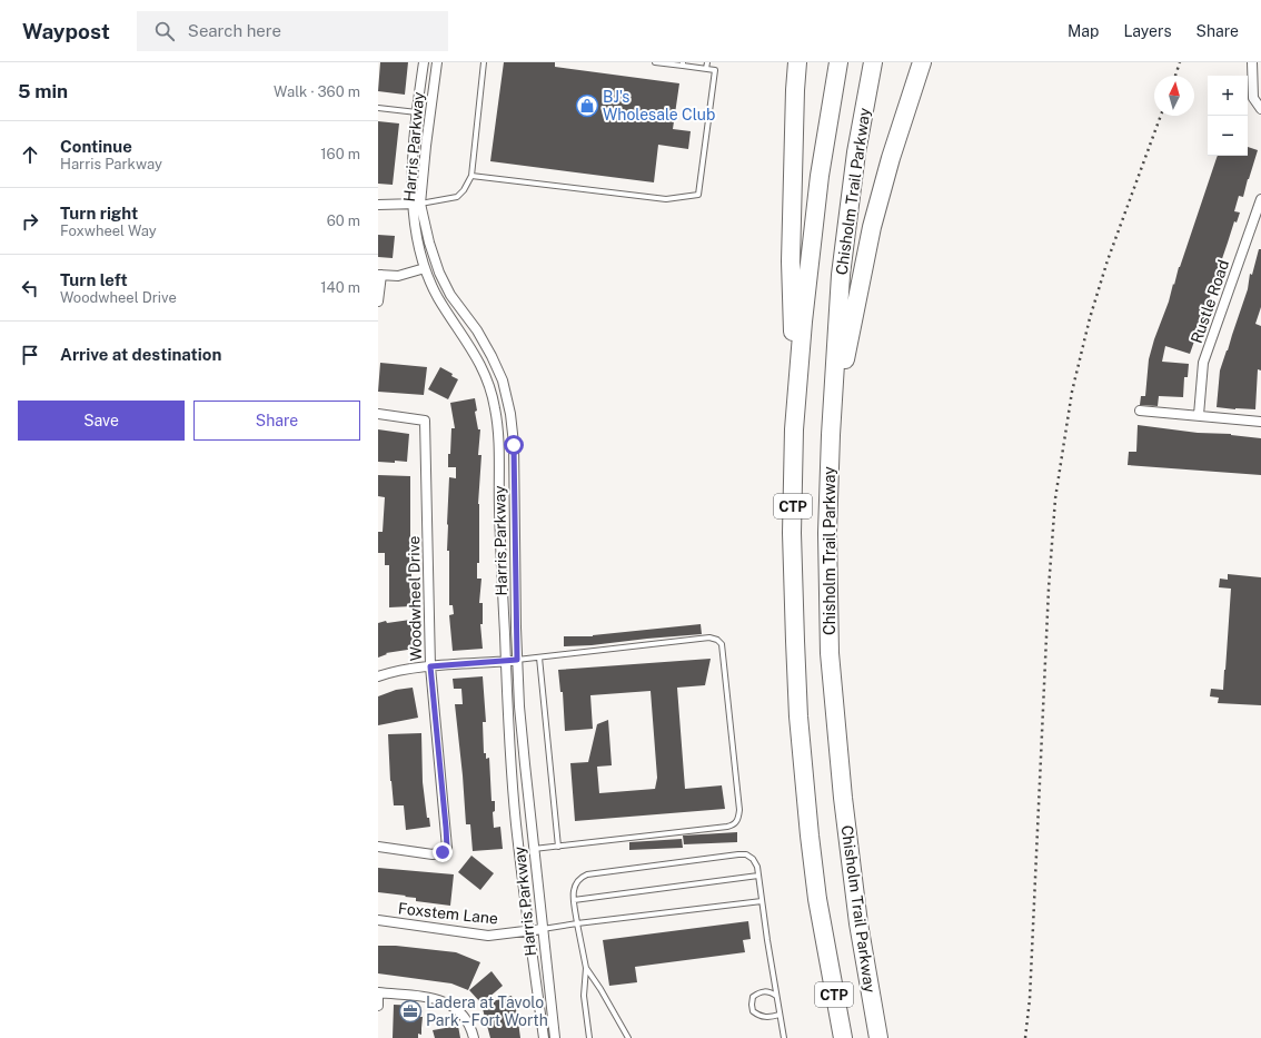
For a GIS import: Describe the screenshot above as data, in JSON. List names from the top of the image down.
{
  "streets": {
    "highway": ["Chisholm Trail Parkway", "CTP"],
    "street": [
      "Harris Parkway",
      "Rustle Road",
      "Woodwheel Drive",
      "Foxstem Lane"
    ]
  },
  "crossings": [
    ["Harris Parkway", "Foxstem Lane"]
  ],
  "places": {
    "shop": ["BJ's Wholesale Club"],
    "office": ["Ladera at Tavolo Park – Fort Worth"]
  },
  "north": "top",
  "page": {
    "header": "Waypost",
    "search": "Search here",
    "nav": ["Map", "Layers", "Share"],
    "heading": ["5 min", "Walk · 360 m"],
    "map_buttons": ["+", "−"],
    "list": [
      ["Continue", "Harris Parkway", "160 m"],
      ["Turn right", "Foxwheel Way", "60 m"],
      ["Turn left", "Woodwheel Drive", "140 m"],
      "Arrive at destination"
    ],
    "buttons": ["Save", "Share"]
  }
}
